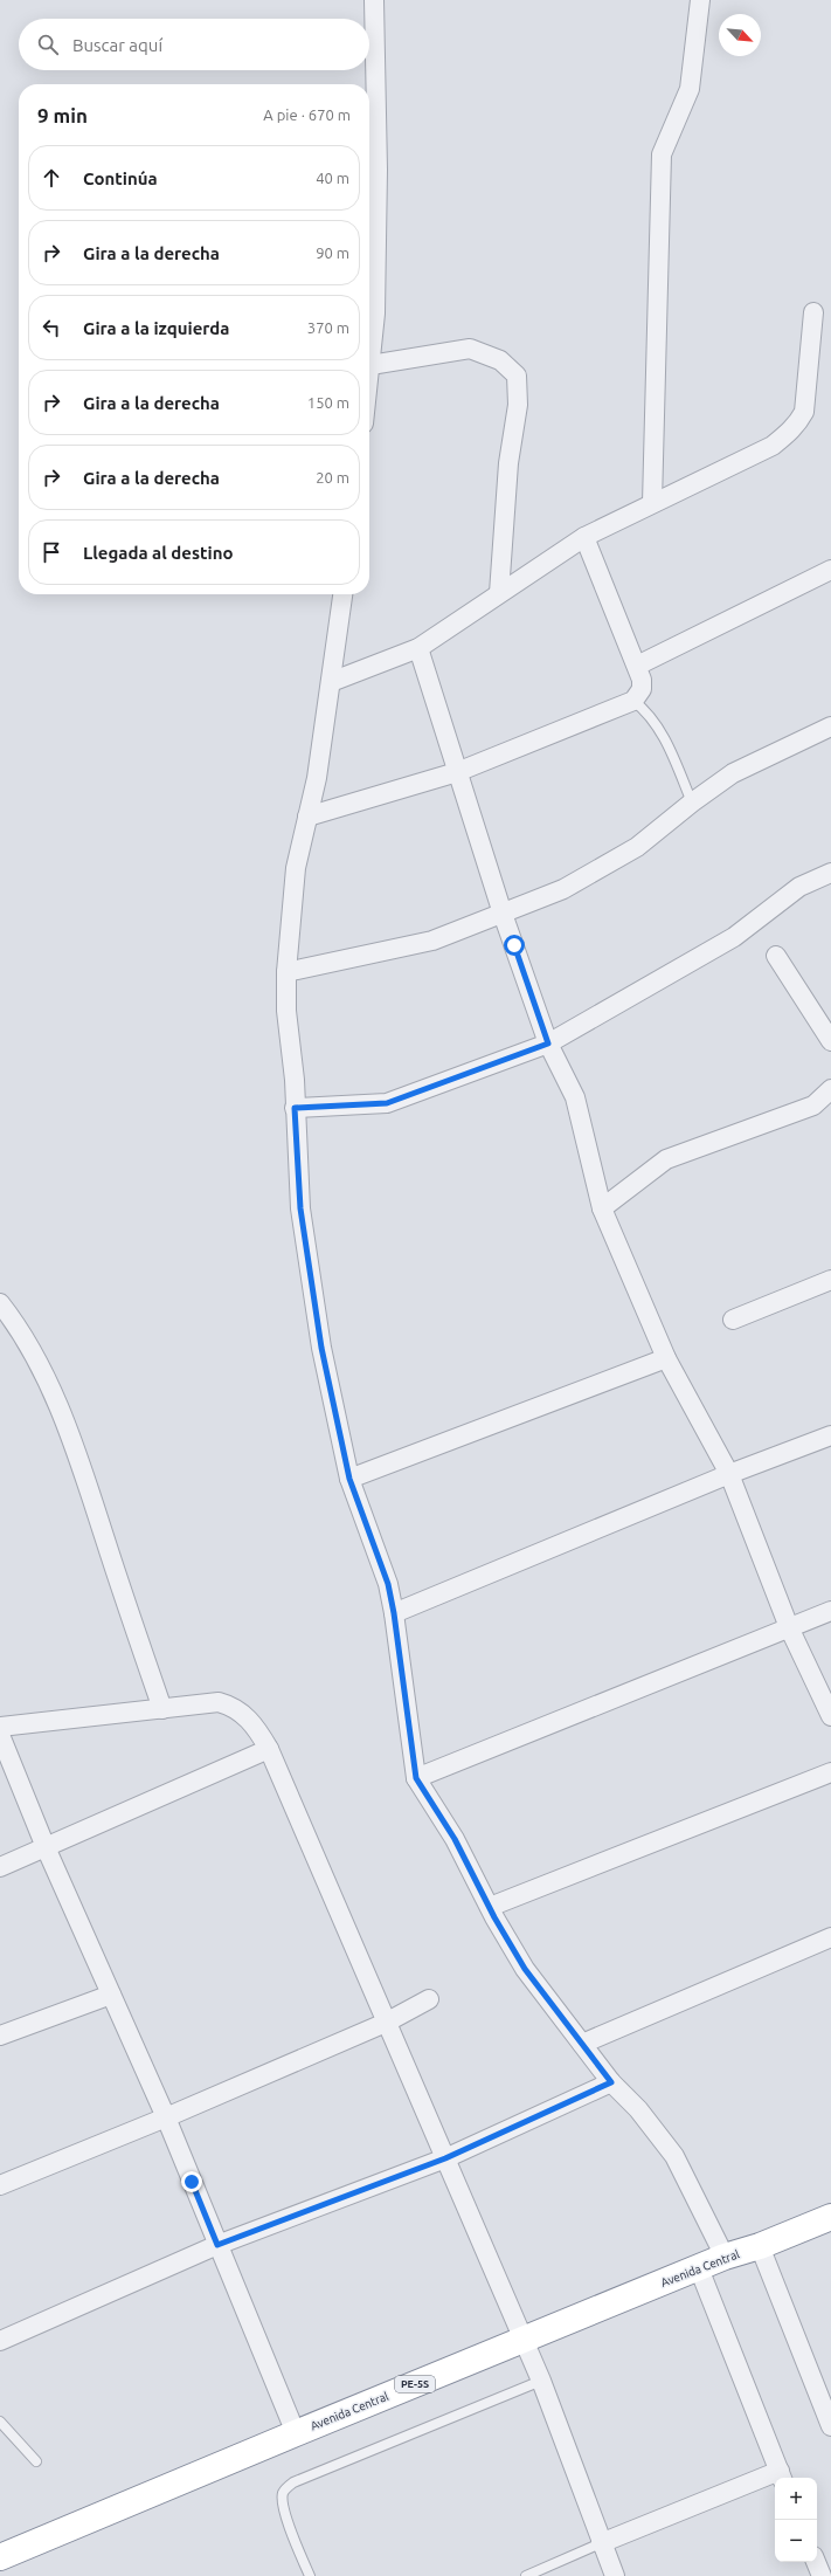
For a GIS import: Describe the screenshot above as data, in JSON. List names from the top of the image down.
{
  "streets": {
    "highway": ["Avenida Central", "PE-5S"]
  },
  "north": "bottom right",
  "page": {
    "search": "Buscar aquí",
    "heading": ["9 min", "A pie · 670 m"],
    "list": [
      ["Continúa", "40 m"],
      ["Gira a la derecha", "90 m"],
      ["Gira a la izquierda", "370 m"],
      ["Gira a la derecha", "150 m"],
      ["Gira a la derecha", "20 m"],
      "Llegada al destino"
    ],
    "map_buttons": ["+", "−"]
  }
}
